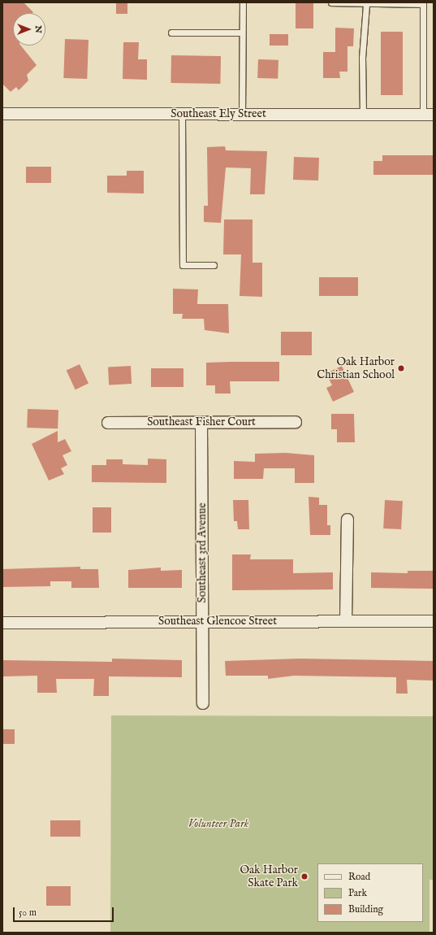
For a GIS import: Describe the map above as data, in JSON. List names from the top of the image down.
{
  "streets": {
    "street": [
      "Southeast Ely Street",
      "Southeast Fisher Court",
      "Southeast 3rd Avenue",
      "Southeast Glencoe Street"
    ]
  },
  "crossings": [
    ["Southeast Fisher Court", "Southeast 3rd Avenue"],
    ["Southeast 3rd Avenue", "Southeast Glencoe Street"]
  ],
  "parks": ["Volunteer Park"],
  "places": ["Oak Harbor Christian School", "Oak Harbor Skate Park"],
  "legend": ["Road", "Park", "Building"],
  "scale_bar": "50 m",
  "north": "right"
}
